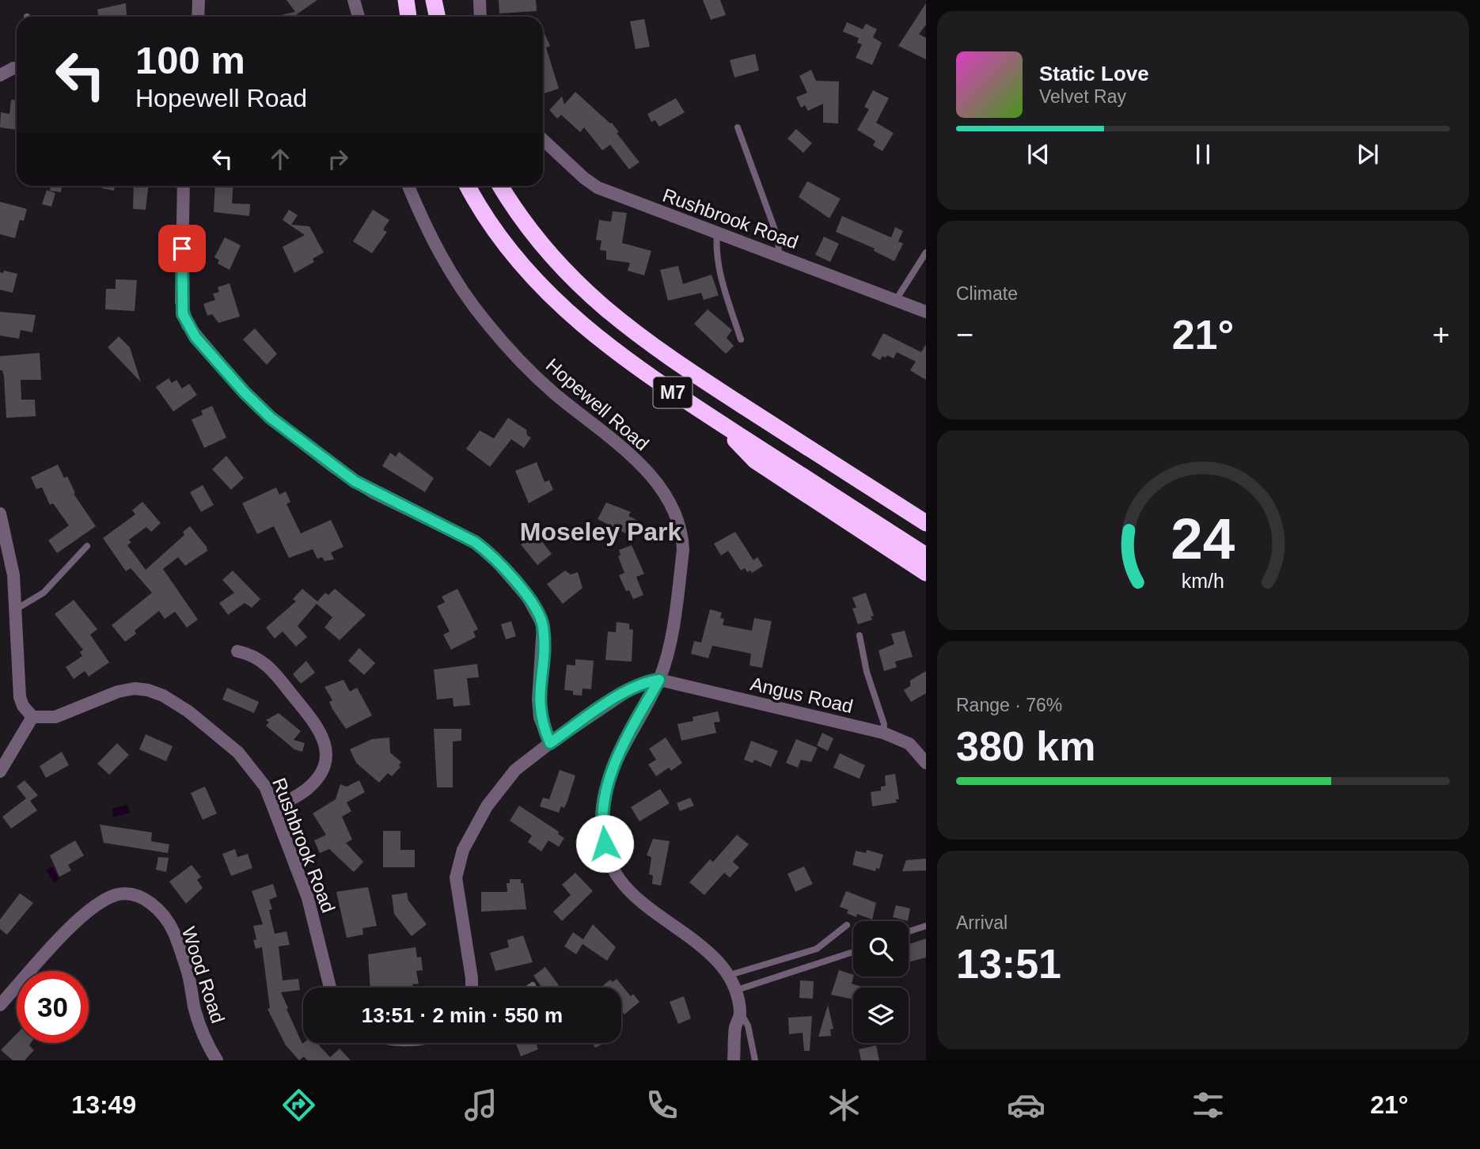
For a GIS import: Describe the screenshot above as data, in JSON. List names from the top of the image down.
{
  "streets": {
    "highway": ["M7"],
    "street": [
      "Rushbrook Road",
      "Hopewell Road",
      "Angus Road",
      "Wood Road"
    ]
  },
  "crossings": [
    ["Hopewell Road", "Angus Road"]
  ],
  "districts": ["Moseley Park"],
  "page": {
    "turn": ["100 m", "Hopewell Road"],
    "song": ["Static Love", "Velvet Ray"],
    "tile": [
      "Climate",
      ["Range · 76%", "380 km"],
      ["Arrival", "13:51"]
    ],
    "heat": ["−", "21°", "+"],
    "limit": "30",
    "trip": "13:51 · 2 min · 550 m",
    "tabs": ["13:49", "21°"],
    "gauge": ["24", "km/h"]
  }
}
